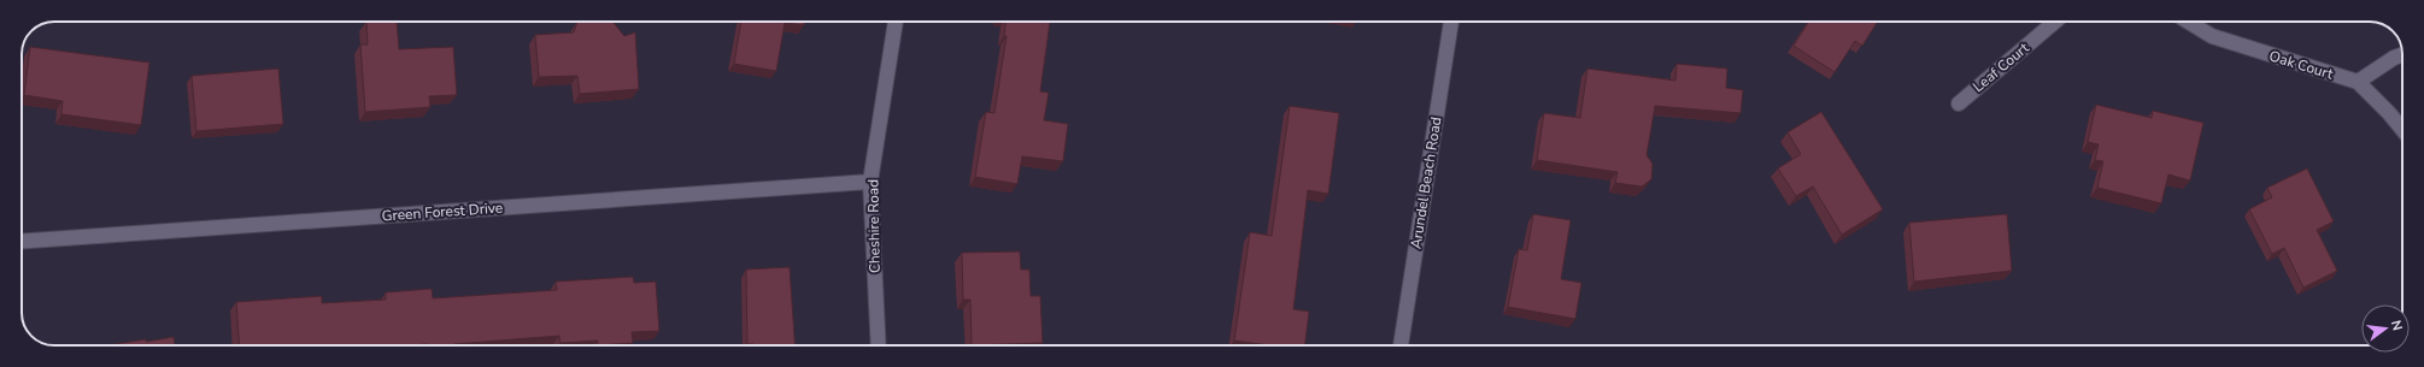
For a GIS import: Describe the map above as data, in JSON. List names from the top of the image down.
{
  "streets": {
    "street": [
      "Oak Court",
      "Leaf Court",
      "Arundel Beach Road",
      "Green Forest Drive",
      "Cheshire Road"
    ]
  },
  "crossings": [
    ["Green Forest Drive", "Cheshire Road"]
  ],
  "north": "right"
}
